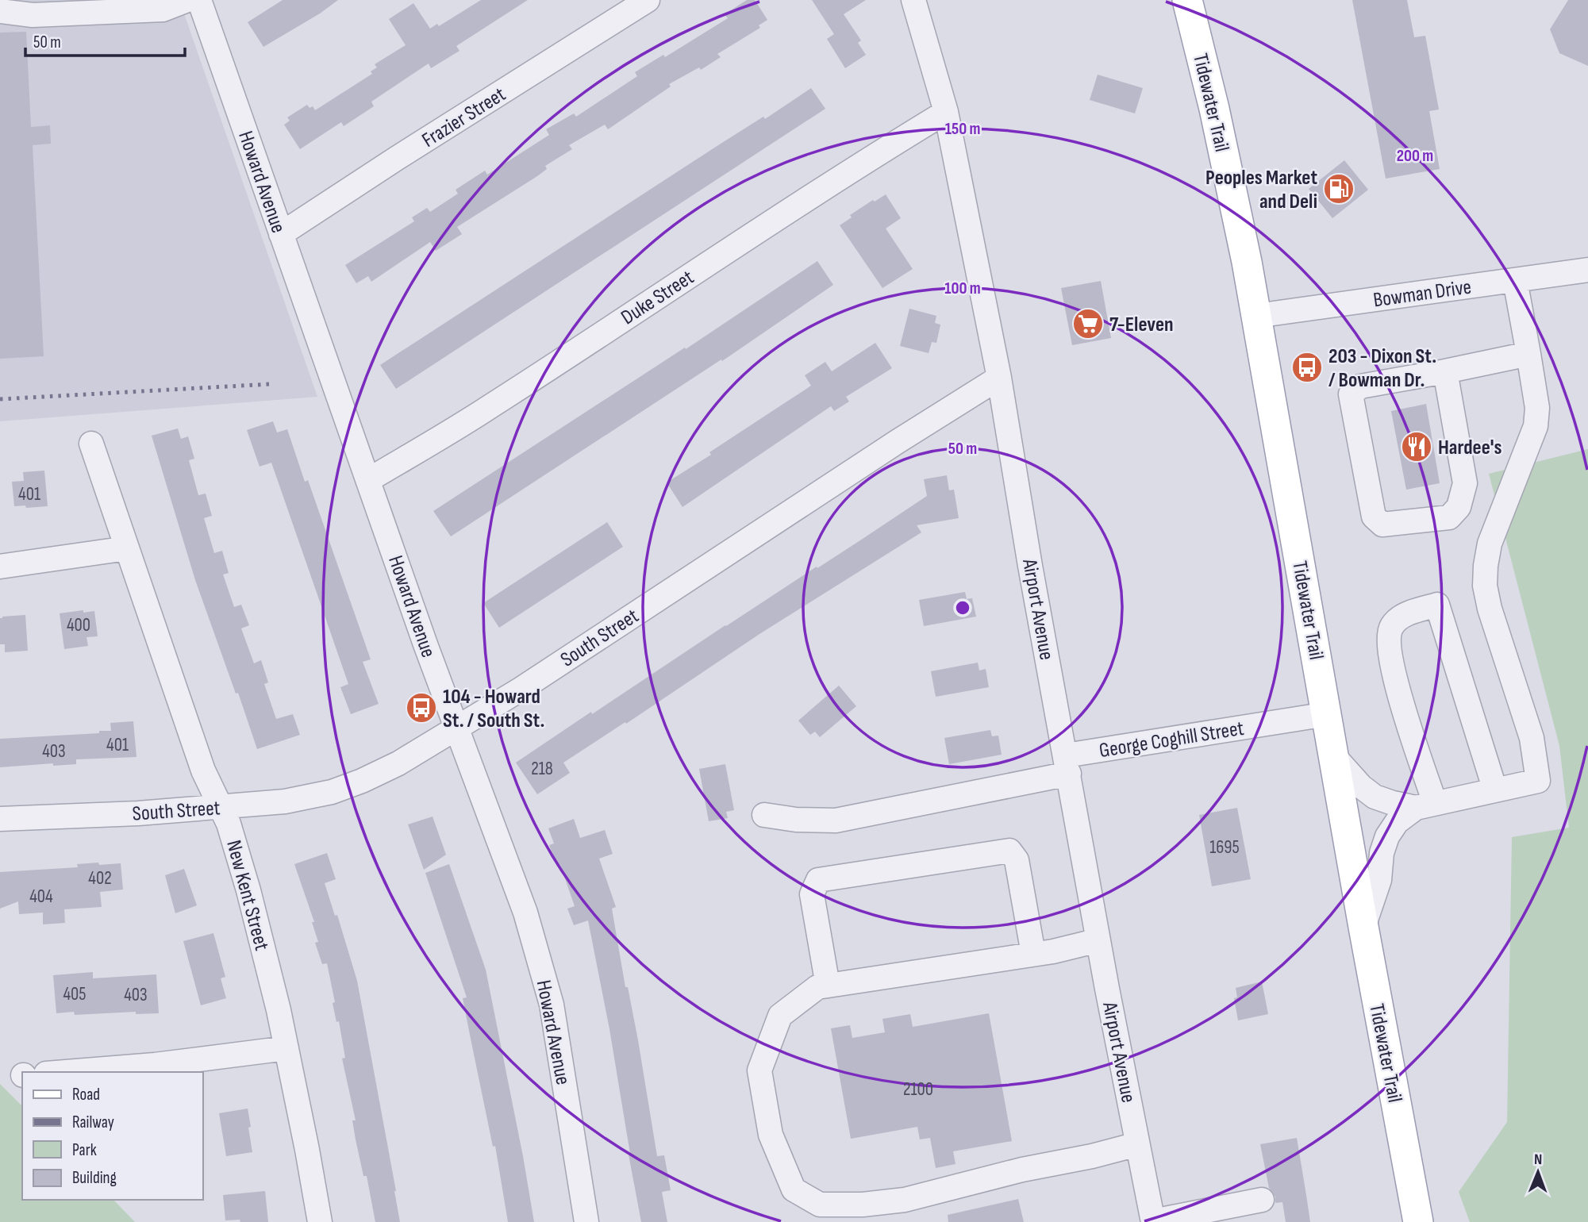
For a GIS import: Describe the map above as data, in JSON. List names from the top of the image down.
{
  "streets": {
    "main road": ["Tidewater Trail"],
    "street": [
      "Frazier Street",
      "Howard Avenue",
      "Bowman Drive",
      "Duke Street",
      "Airport Avenue",
      "South Street",
      "George Coghill Street",
      "New Kent Street"
    ]
  },
  "crossings": [
    ["Tidewater Trail", "Bowman Drive"],
    ["Tidewater Trail", "George Coghill Street"],
    ["Frazier Street", "Howard Avenue"],
    ["Howard Avenue", "Duke Street"],
    ["Howard Avenue", "South Street"],
    ["Duke Street", "Airport Avenue"],
    ["Airport Avenue", "South Street"],
    ["Airport Avenue", "George Coghill Street"],
    ["South Street", "New Kent Street"]
  ],
  "places": {
    "fuel station": ["Peoples Market and Deli"],
    "supermarket": ["7-Eleven"],
    "bus stop": ["203 - Dixon St. / Bowman Dr.", "104 - Howard St. / South St."],
    "restaurant": ["Hardee's"]
  },
  "house_numbers": [
    "401",
    "400",
    "401",
    "403",
    "218",
    "1695",
    "402",
    "404",
    "405",
    "403",
    "2100"
  ],
  "legend": [
    "Road",
    "Railway",
    "Park",
    "Building"
  ],
  "scale_bar": "50 m",
  "north": "top",
  "rings": [
    "150 m",
    "200 m",
    "100 m",
    "50 m"
  ]
}
